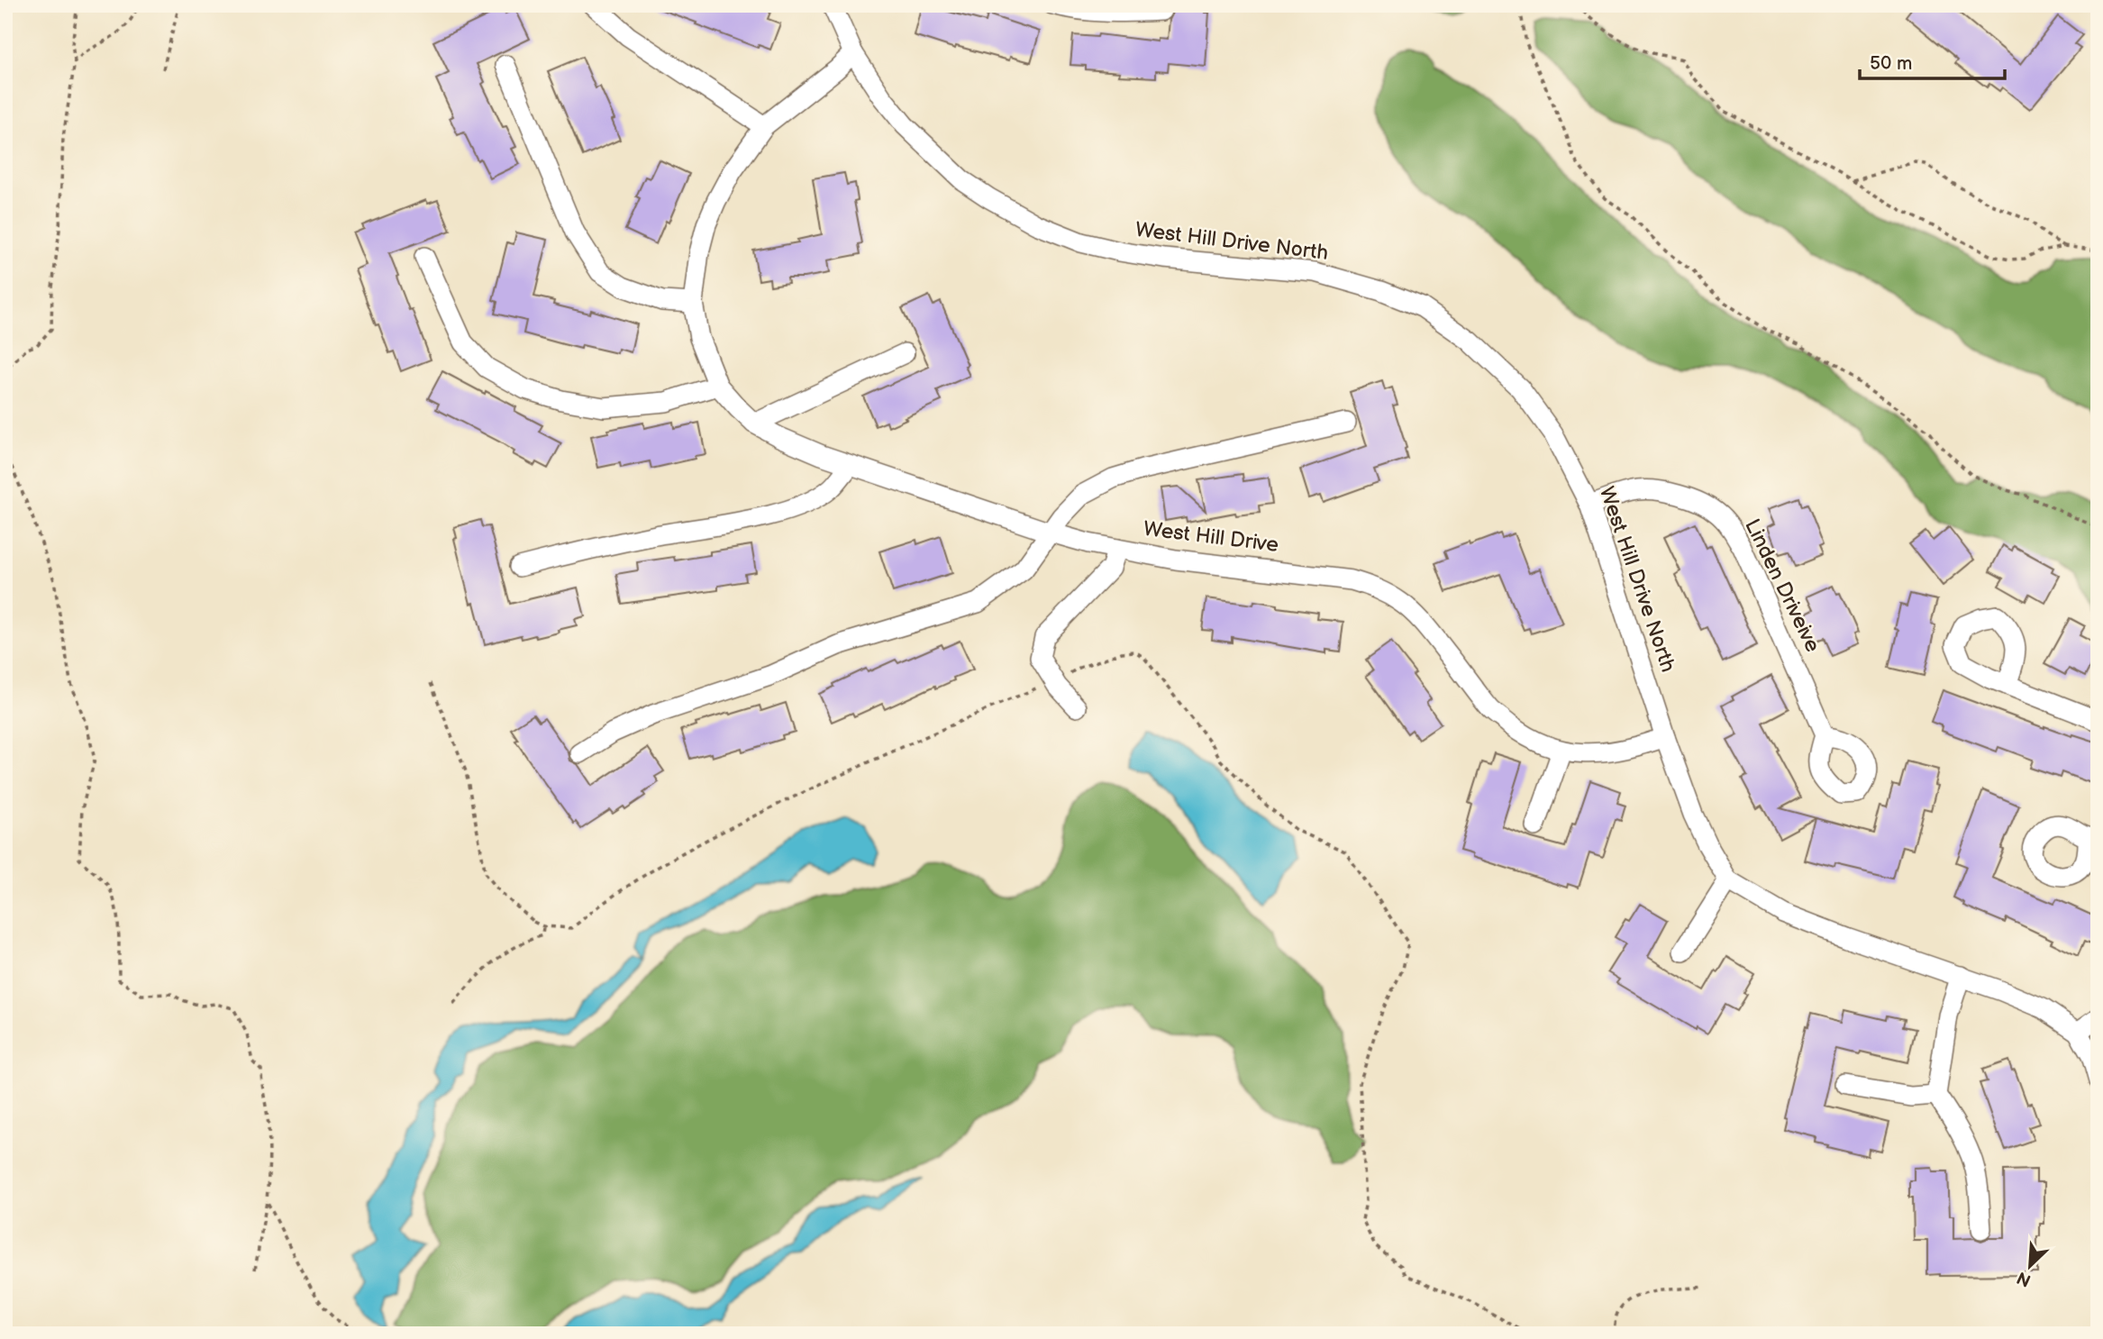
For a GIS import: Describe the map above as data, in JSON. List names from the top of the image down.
{
  "streets": {
    "street": ["West Hill Drive North", "West Hill Drive", "Linden Driveive"]
  },
  "crossings": [
    ["West Hill Drive North", "West Hill Drive"],
    ["West Hill Drive North", "Linden Driveive"]
  ],
  "scale_bar": "50 m",
  "north": "bottom left"
}
